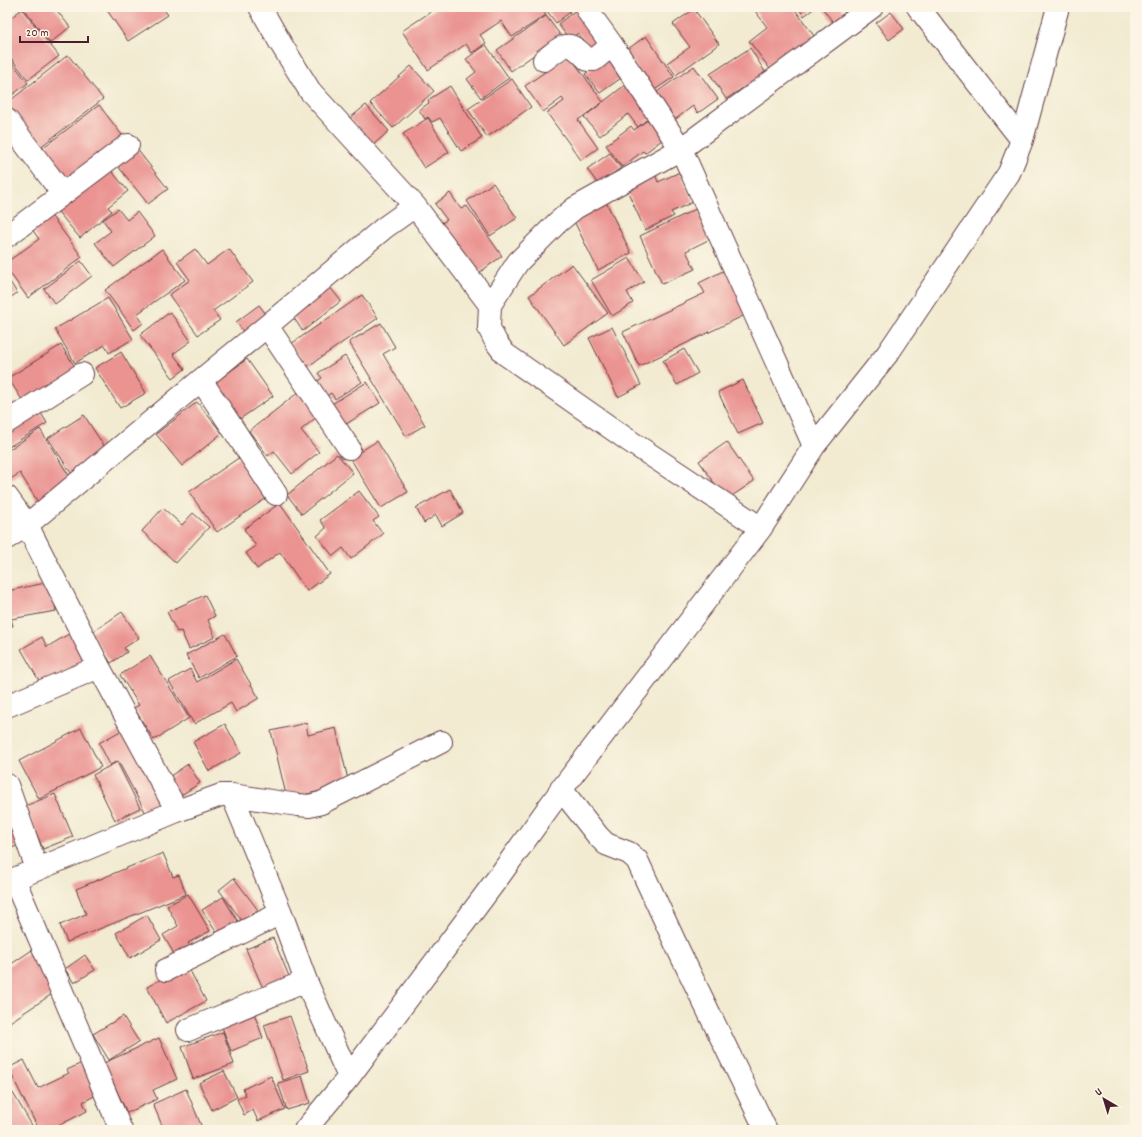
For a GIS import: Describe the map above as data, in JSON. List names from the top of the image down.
{
  "scale_bar": "20 m",
  "north": "top left"
}
